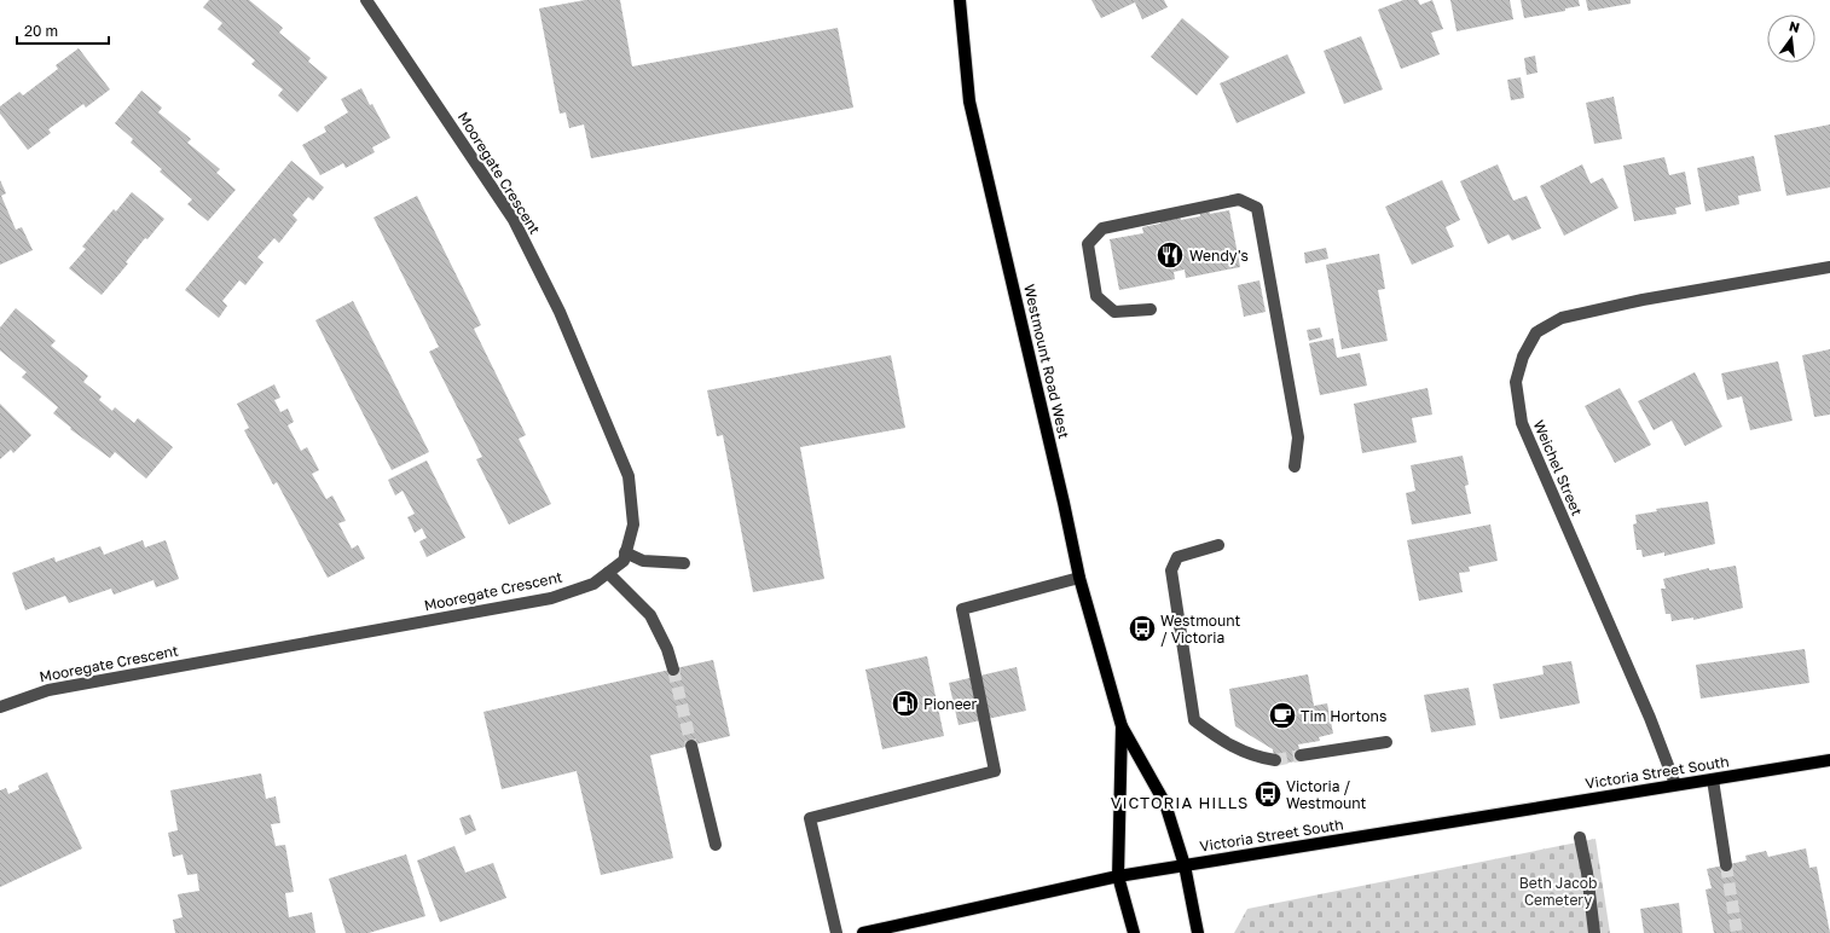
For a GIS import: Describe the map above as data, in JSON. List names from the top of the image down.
{
  "streets": {
    "main road": ["Westmount Road West", "Victoria Street South"],
    "street": ["Mooregate Crescent", "Weichel Street"]
  },
  "crossings": [
    ["Westmount Road West", "Victoria Street South"],
    ["Weichel Street", "Victoria Street South"]
  ],
  "districts": ["VICTORIA HILLS"],
  "parks": ["Beth Jacob Cemetery"],
  "places": {
    "restaurant": ["Wendy's"],
    "bus stop": ["Westmount / Victoria", "Victoria / Westmount"],
    "fuel station": ["Pioneer"],
    "cafe": ["Tim Hortons"]
  },
  "scale_bar": "20 m",
  "north": "top"
}
